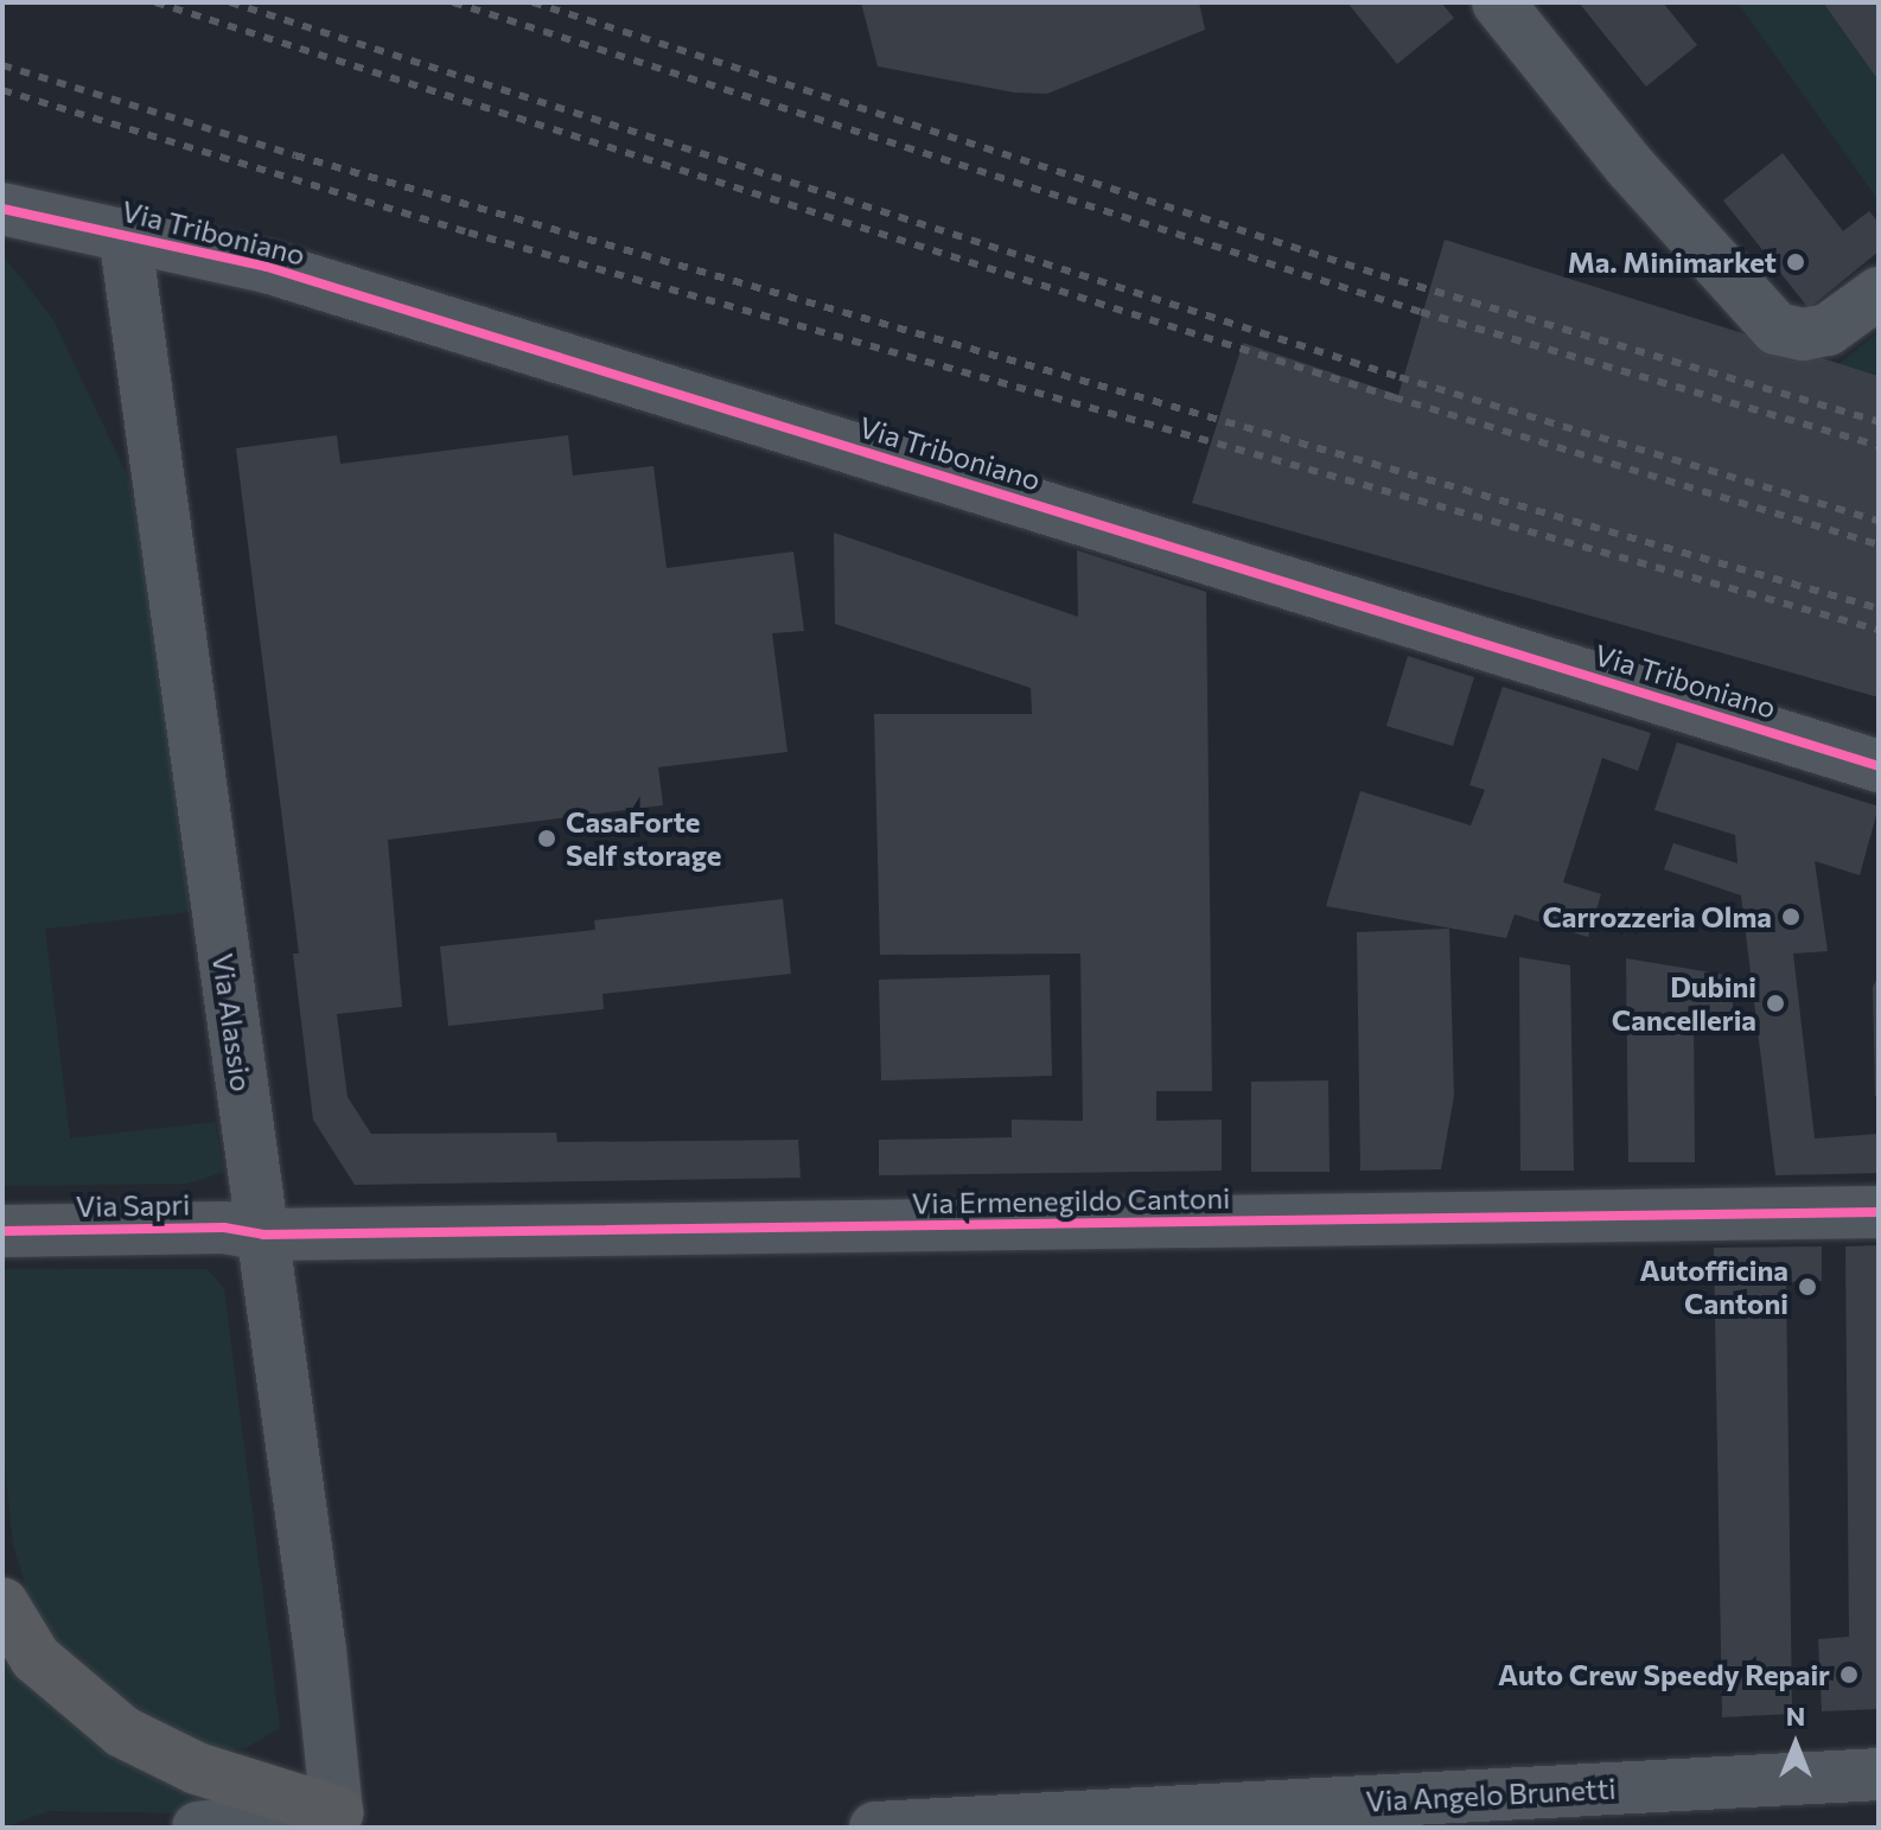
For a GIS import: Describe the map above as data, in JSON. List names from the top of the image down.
{
  "streets": {
    "street": [
      "Via Triboniano",
      "Via Alassio",
      "Via Ermenegildo Cantoni",
      "Via Sapri",
      "Via Angelo Brunetti"
    ]
  },
  "crossings": [
    ["Via Triboniano", "Via Alassio"],
    ["Via Alassio", "Via Ermenegildo Cantoni"],
    ["Via Alassio", "Via Sapri"],
    ["Via Ermenegildo Cantoni", "Via Sapri"]
  ],
  "places": [
    "Ma. Minimarket",
    "CasaForte Self storage",
    "Carrozzeria Olma",
    "Dubini Cancelleria",
    "Autofficina Cantoni",
    "Auto Crew Speedy Repair"
  ],
  "north": "top"
}
